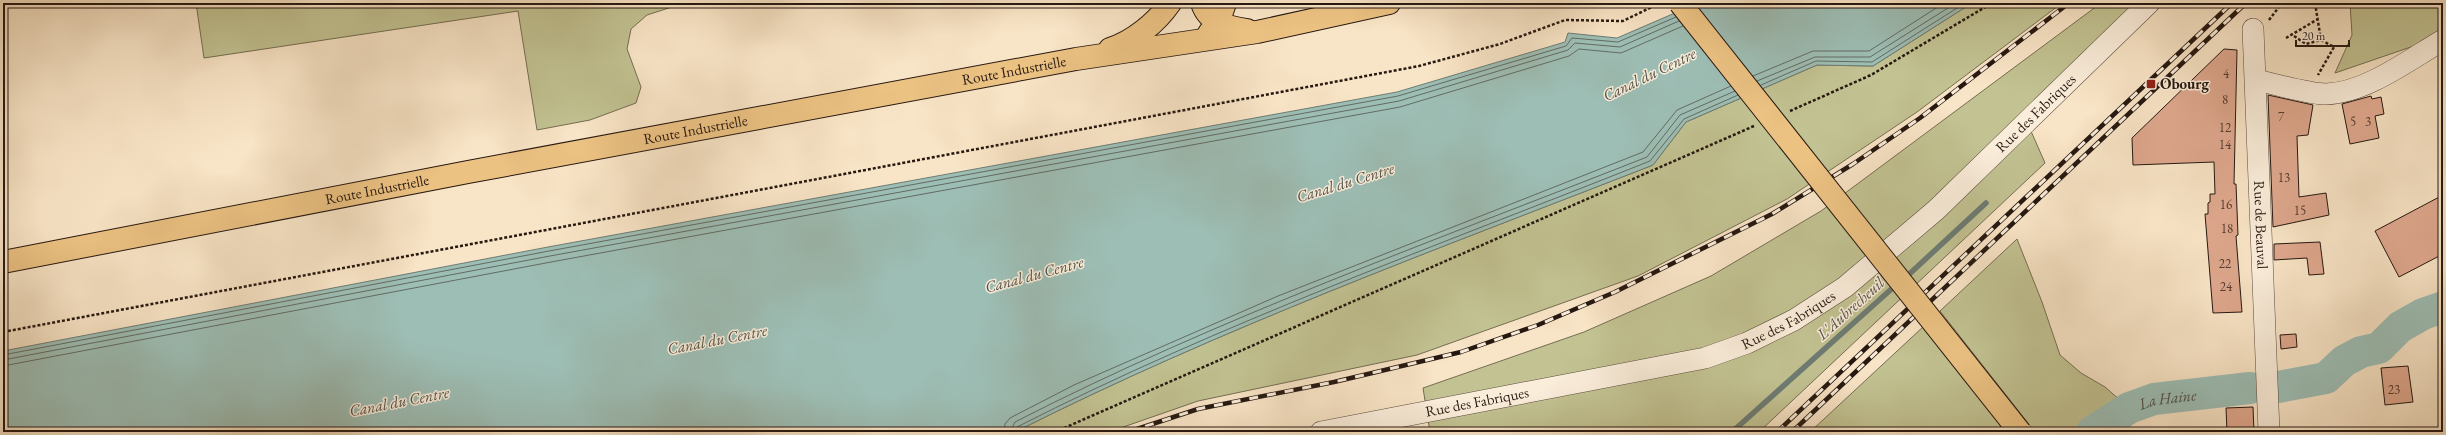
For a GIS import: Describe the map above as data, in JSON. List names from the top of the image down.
{
  "streets": {
    "main road": ["Route Industrielle"],
    "street": ["Rue des Fabriques", "Rue de Beauval"]
  },
  "water": ["Canal du Centre", "L'Aubrecheuil", "La Haine"],
  "places": {
    "transit": ["Obourg"]
  },
  "house_numbers": [
    "4",
    "8",
    "7",
    "5",
    "3",
    "12",
    "14",
    "13",
    "16",
    "15",
    "18",
    "22",
    "24",
    "23"
  ],
  "scale_bar": "20 m"
}
